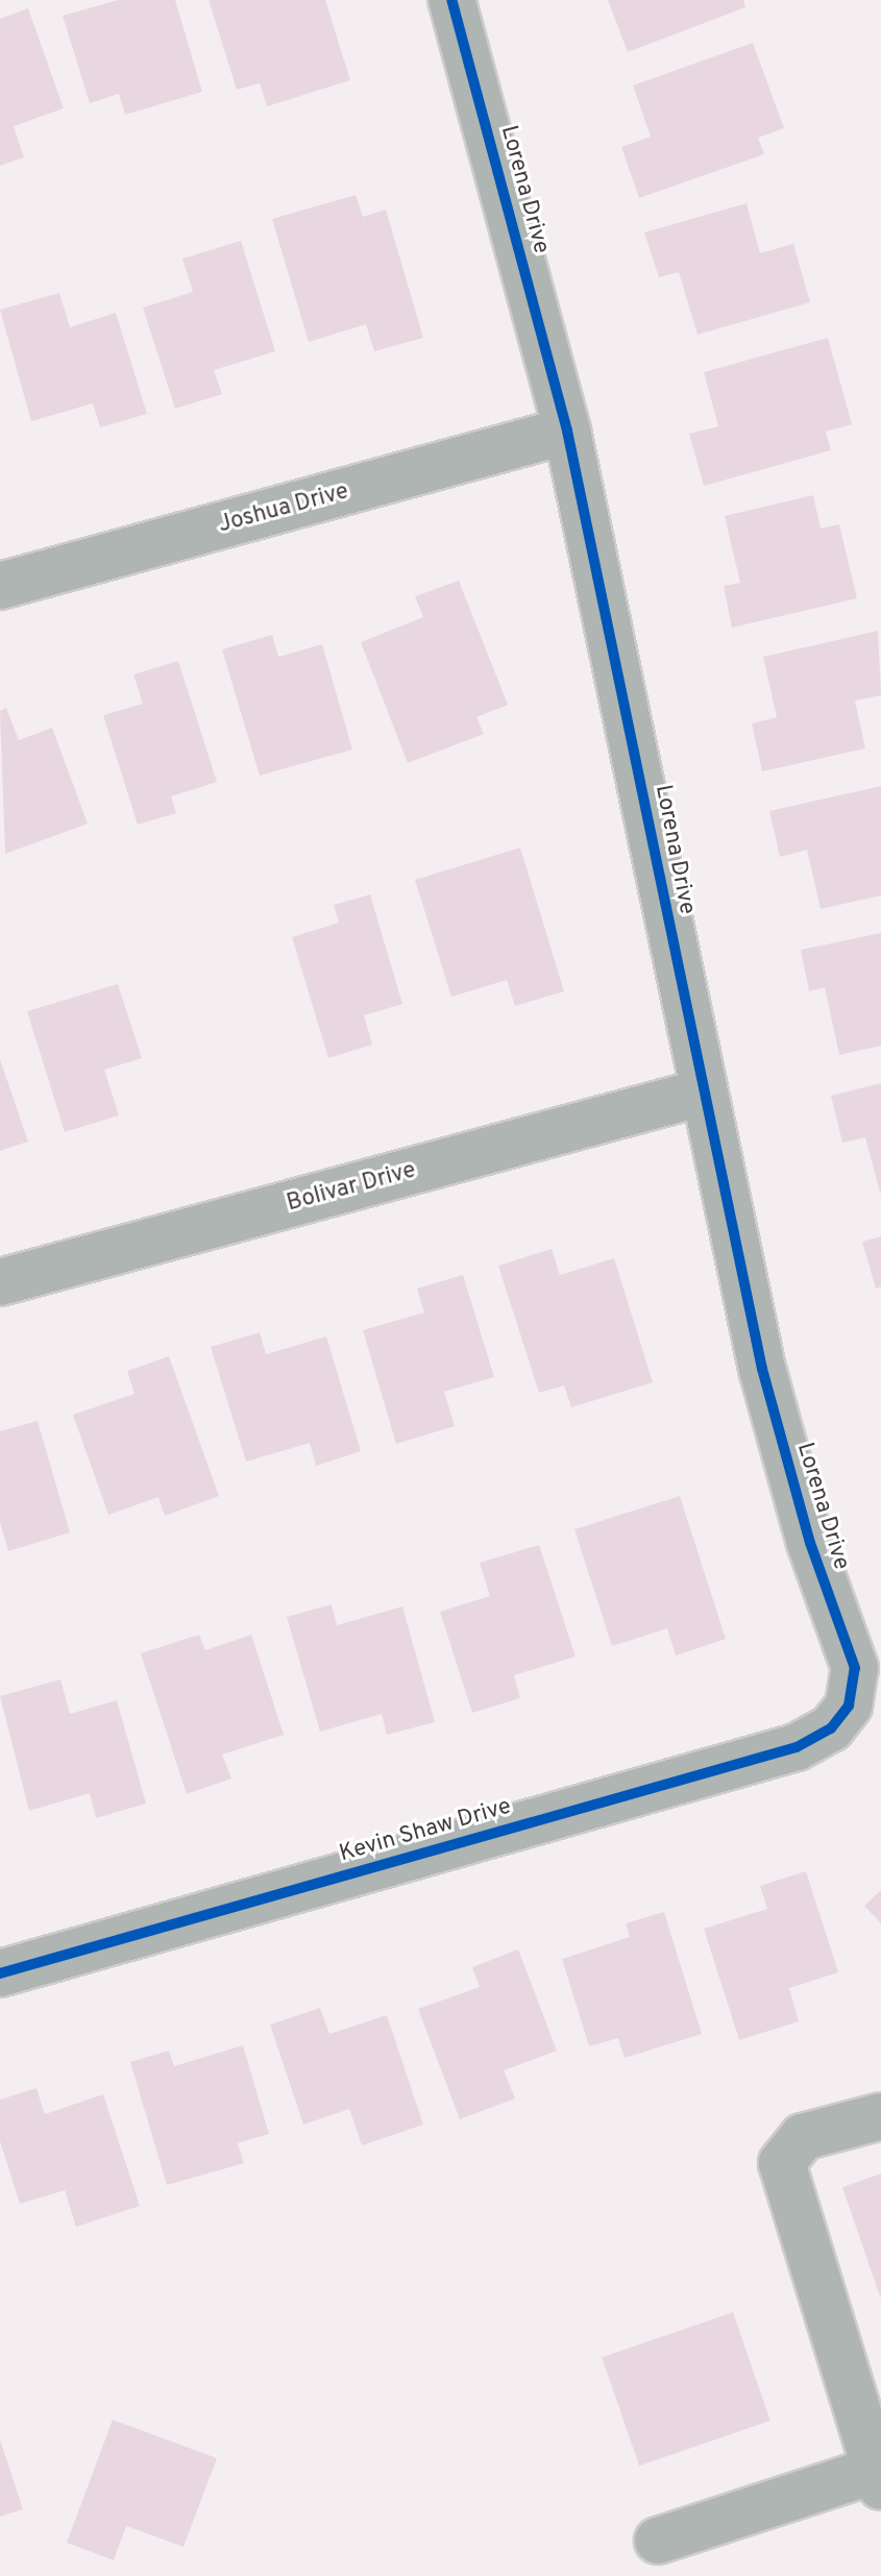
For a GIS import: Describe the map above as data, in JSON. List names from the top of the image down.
{
  "streets": {
    "street": [
      "Lorena Drive",
      "Joshua Drive",
      "Bolivar Drive",
      "Kevin Shaw Drive"
    ]
  },
  "crossings": [
    ["Lorena Drive", "Joshua Drive"],
    ["Lorena Drive", "Bolivar Drive"],
    ["Lorena Drive", "Kevin Shaw Drive"]
  ]
}
